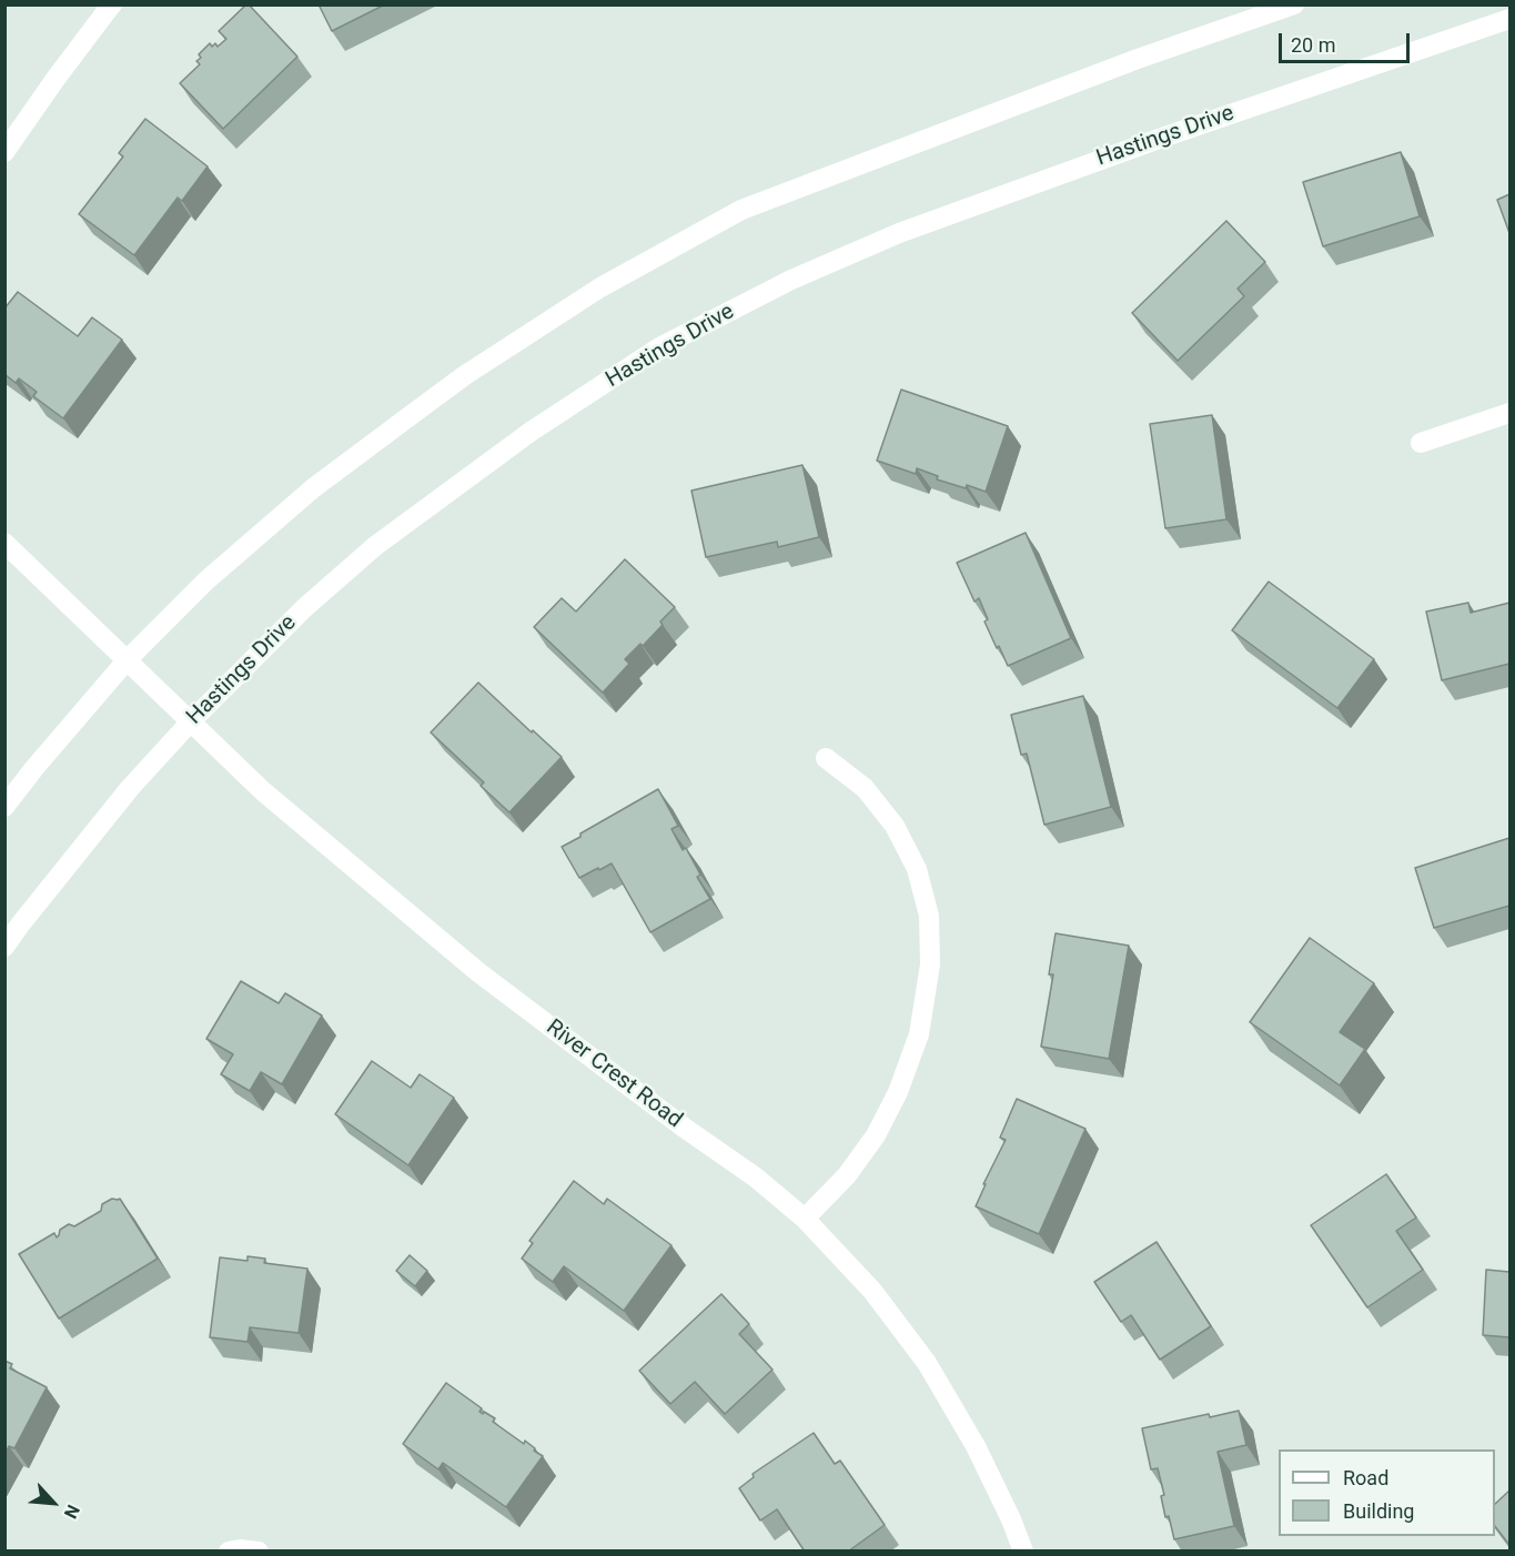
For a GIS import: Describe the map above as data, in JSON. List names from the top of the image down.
{
  "streets": {
    "street": ["Hastings Drive", "River Crest Road"]
  },
  "crossings": [
    ["Hastings Drive", "River Crest Road"]
  ],
  "legend": ["Road", "Building"],
  "scale_bar": "20 m",
  "north": "bottom right"
}
